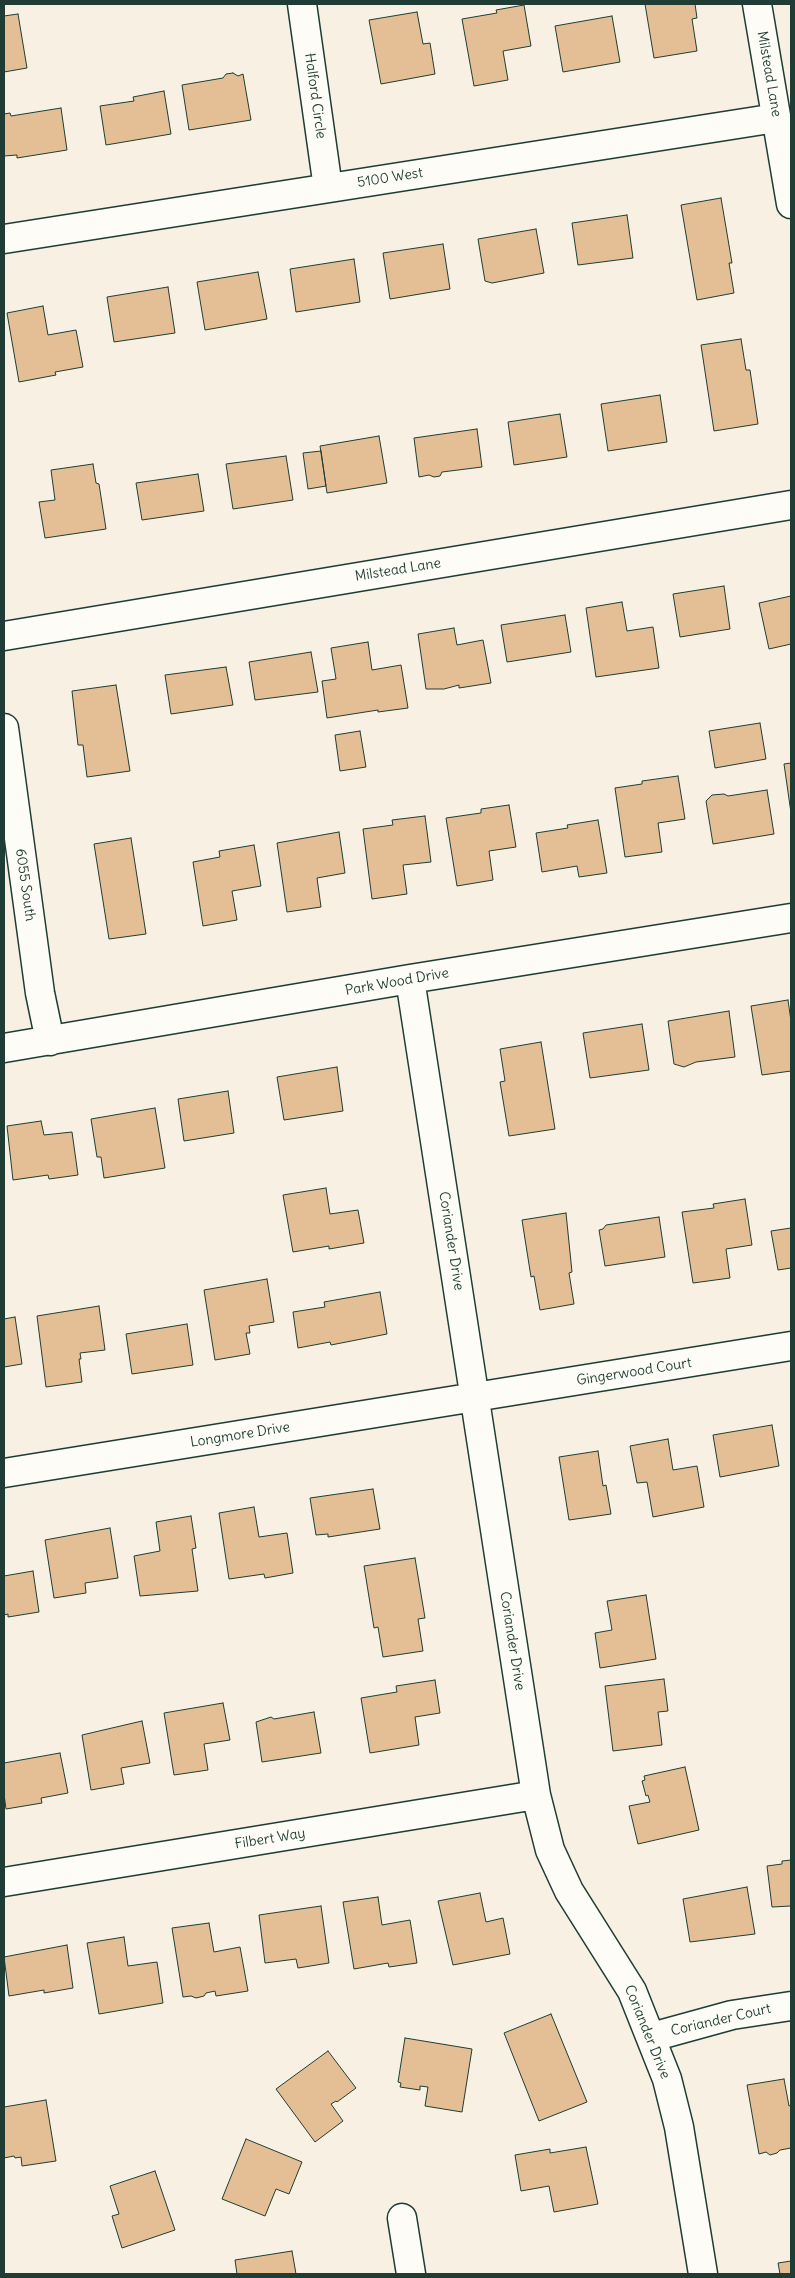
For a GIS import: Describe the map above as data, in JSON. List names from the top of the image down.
{
  "streets": {
    "street": [
      "Milstead Lane",
      "Halford Circle",
      "5100 West",
      "6055 South",
      "Park Wood Drive",
      "Coriander Drive",
      "Gingerwood Court",
      "Longmore Drive",
      "Filbert Way",
      "Coriander Court"
    ]
  },
  "crossings": [
    ["Milstead Lane", "5100 West"],
    ["Halford Circle", "5100 West"],
    ["6055 South", "Park Wood Drive"],
    ["Park Wood Drive", "Coriander Drive"],
    ["Coriander Drive", "Gingerwood Court"],
    ["Coriander Drive", "Longmore Drive"],
    ["Coriander Drive", "Filbert Way"],
    ["Coriander Drive", "Coriander Court"],
    ["Gingerwood Court", "Longmore Drive"]
  ]
}
